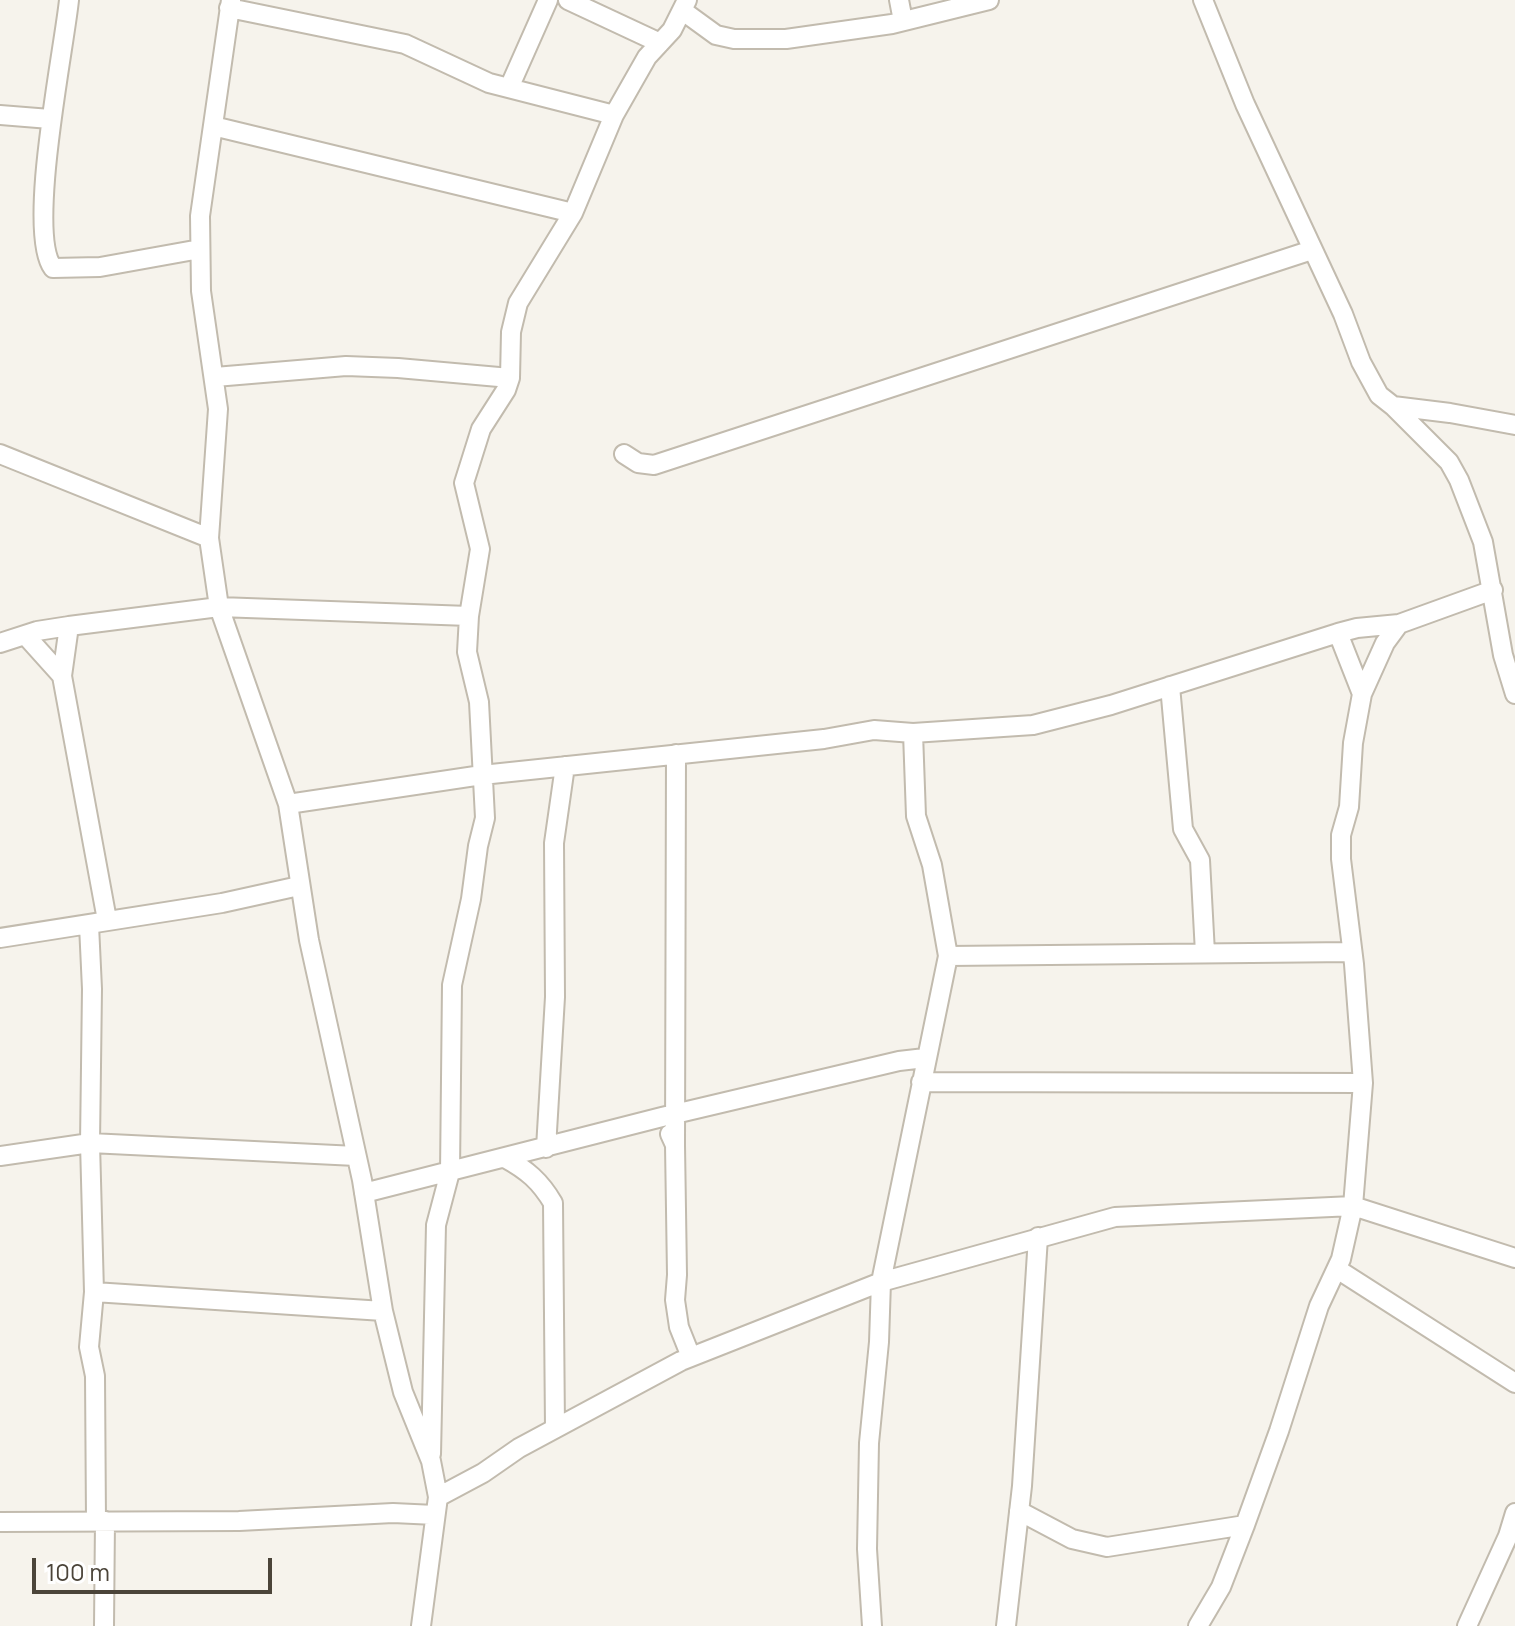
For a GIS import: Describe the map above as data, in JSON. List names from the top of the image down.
{
  "scale_bar": "100 m"
}
